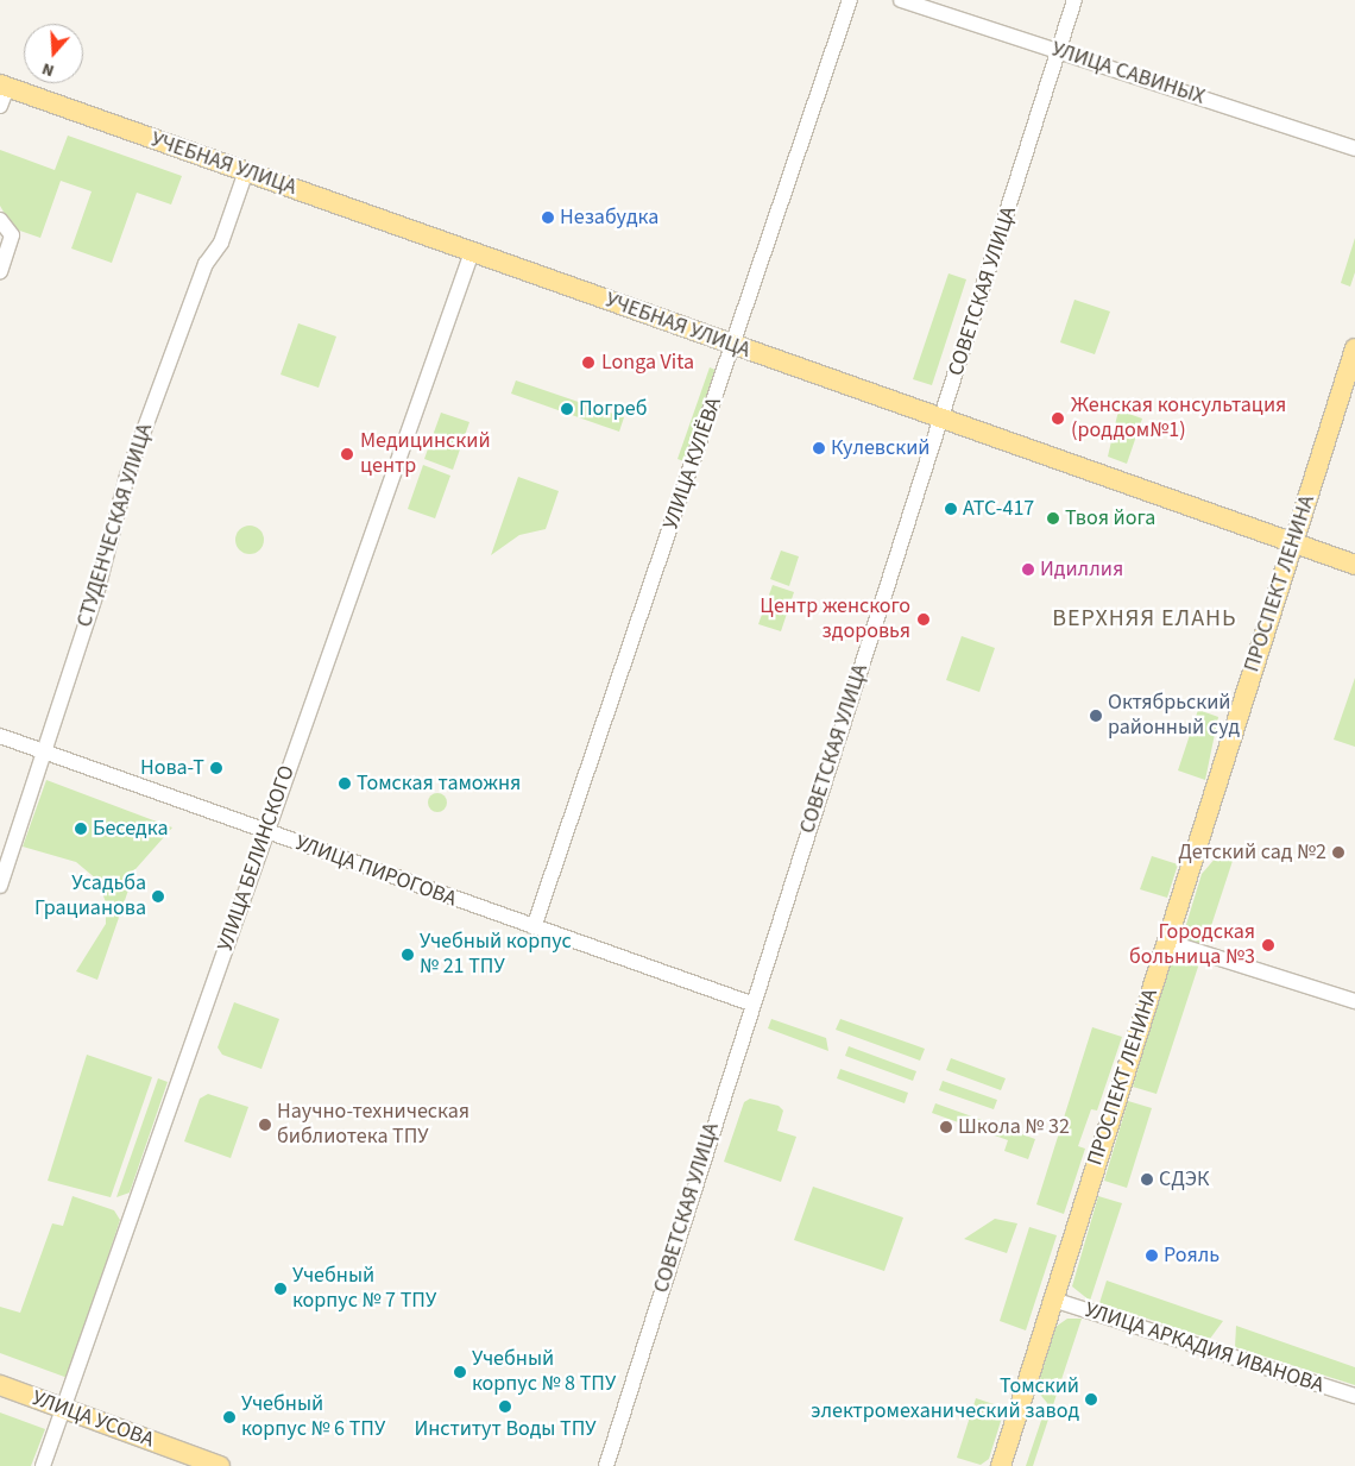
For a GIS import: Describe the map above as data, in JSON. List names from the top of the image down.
{
  "streets": {
    "main road": ["УЧЕБНАЯ УЛИЦА", "ПРОСПЕКТ ЛЕНИНА", "УЛИЦА УСОВА"],
    "street": [
      "УЛИЦА САВИНЫХ",
      "СОВЕТСКАЯ УЛИЦА",
      "УЛИЦА КУЛЁВА",
      "СТУДЕНЧЕСКАЯ УЛИЦА",
      "УЛИЦА БЕЛИНСКОГО",
      "УЛИЦА ПИРОГОВА",
      "УЛИЦА АРКАДИЯ ИВАНОВА"
    ]
  },
  "crossings": [
    ["УЛИЦА САВИНЫХ", "СОВЕТСКАЯ УЛИЦА"],
    ["УЧЕБНАЯ УЛИЦА", "СОВЕТСКАЯ УЛИЦА"],
    ["УЧЕБНАЯ УЛИЦА", "УЛИЦА КУЛЁВА"],
    ["УЧЕБНАЯ УЛИЦА", "СТУДЕНЧЕСКАЯ УЛИЦА"],
    ["УЧЕБНАЯ УЛИЦА", "ПРОСПЕКТ ЛЕНИНА"],
    ["УЧЕБНАЯ УЛИЦА", "УЛИЦА БЕЛИНСКОГО"],
    ["СОВЕТСКАЯ УЛИЦА", "УЛИЦА ПИРОГОВА"],
    ["УЛИЦА КУЛЁВА", "УЛИЦА ПИРОГОВА"],
    ["СТУДЕНЧЕСКАЯ УЛИЦА", "УЛИЦА ПИРОГОВА"],
    ["ПРОСПЕКТ ЛЕНИНА", "УЛИЦА АРКАДИЯ ИВАНОВА"],
    ["УЛИЦА БЕЛИНСКОГО", "УЛИЦА ПИРОГОВА"],
    ["УЛИЦА БЕЛИНСКОГО", "УЛИЦА УСОВА"]
  ],
  "districts": ["ВЕРХНЯЯ ЕЛАНЬ"],
  "places": [
    "Незабудка",
    "Longa Vita",
    "Погреб",
    "Женская консультация (роддом№1)",
    "Кулевский",
    "Медицинский центр",
    "АТС-417",
    "Твоя йога",
    "Идиллия",
    "Центр женского здоровья",
    "Октябрьский районный суд",
    "Нова-Т",
    "Томская таможня",
    "Беседка",
    "Детский сад №2",
    "Усадьба Грацианова",
    "Городская больница №3",
    "Учебный корпус № 21 ТПУ",
    "Научно-техническая библиотека ТПУ",
    "Школа № 32",
    "СДЭК",
    "Рояль",
    "Учебный корпус № 7 ТПУ",
    "Учебный корпус № 8 ТПУ",
    "Томский электромеханический завод",
    "Институт Воды ТПУ",
    "Учебный корпус № 6 ТПУ"
  ],
  "north": "bottom"
}
